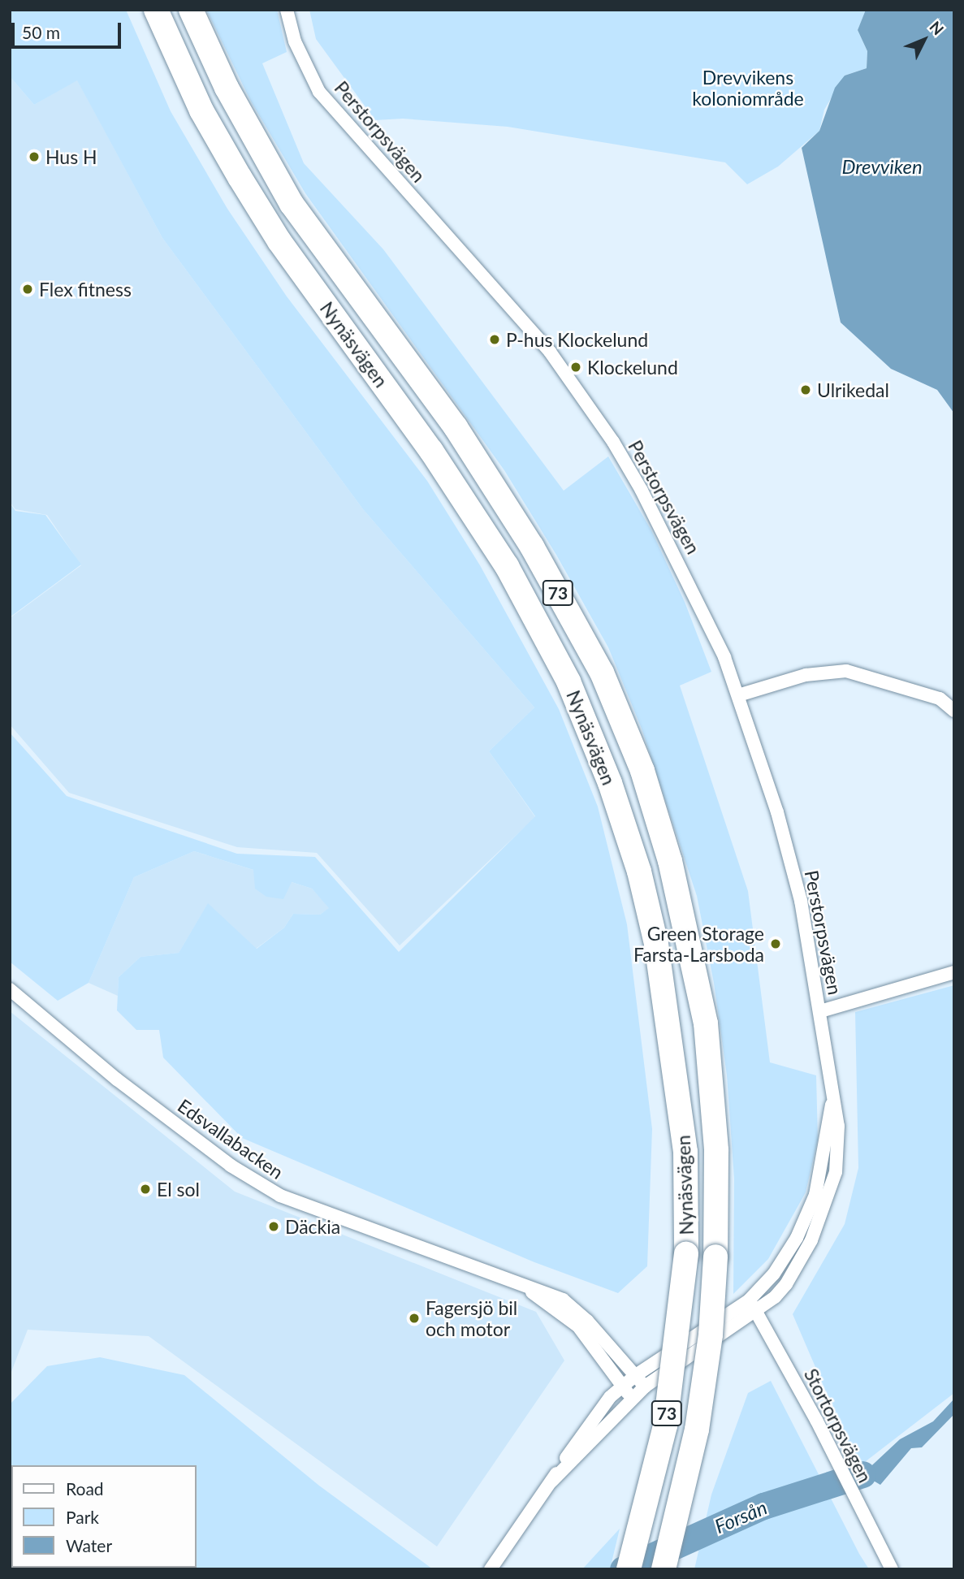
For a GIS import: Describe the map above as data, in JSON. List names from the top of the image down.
{
  "streets": {
    "highway": ["Nynäsvägen", "73"],
    "street": ["Perstorpsvägen", "Edsvallabacken", "Stortorpsvägen"]
  },
  "crossings": [
    ["Perstorpsvägen", "Edsvallabacken"],
    ["Perstorpsvägen", "Stortorpsvägen"]
  ],
  "water": ["Drevviken", "Forsån"],
  "parks": ["Drevvikens koloniområde"],
  "places": [
    "Hus H",
    "Flex fitness",
    "P-hus Klockelund",
    "Klockelund",
    "Ulrikedal",
    "Green Storage Farsta-Larsboda",
    "El sol",
    "Däckia",
    "Fagersjö bil och motor"
  ],
  "legend": ["Road", "Park", "Water"],
  "scale_bar": "50 m",
  "north": "top right"
}
